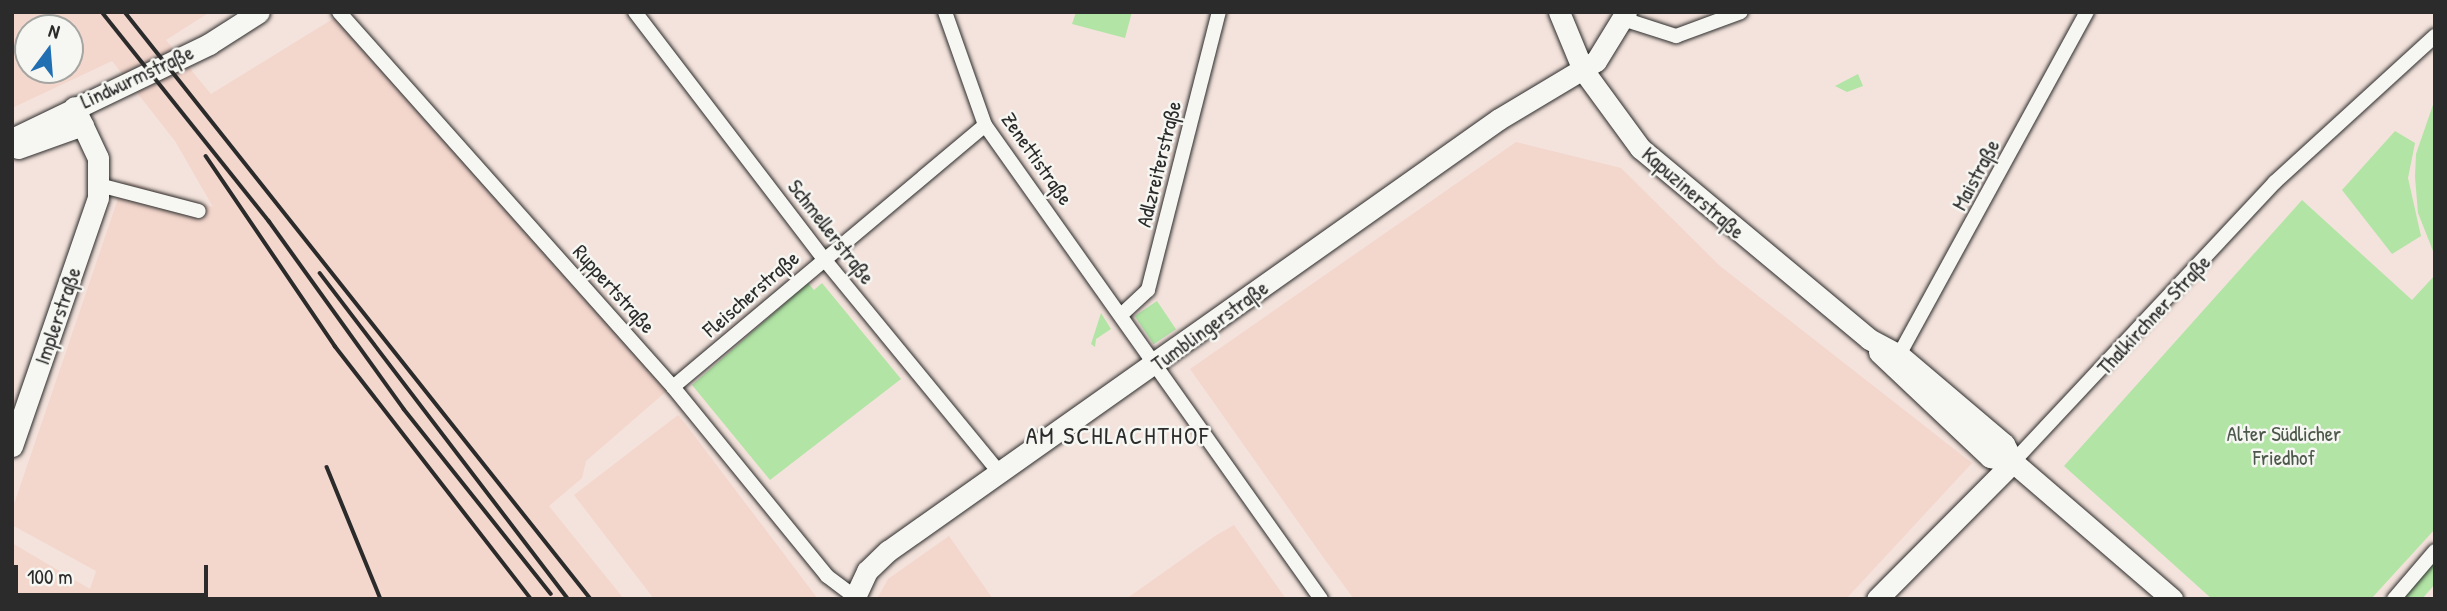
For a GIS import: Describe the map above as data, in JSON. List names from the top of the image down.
{
  "streets": {
    "main road": [
      "Lindwurmstraße",
      "Kapuzinerstraße",
      "Thalkirchner Straße",
      "Implerstraße",
      "Tumblingerstraße"
    ],
    "street": [
      "Zenettistraße",
      "Adlzreiterstraße",
      "Maistraße",
      "Schmellerstraße",
      "Ruppertstraße",
      "Fleischerstraße"
    ]
  },
  "crossings": [
    ["Lindwurmstraße", "Implerstraße"],
    ["Zenettistraße", "Adlzreiterstraße"],
    ["Zenettistraße", "Fleischerstraße"],
    ["Zenettistraße", "Tumblingerstraße"],
    ["Maistraße", "Kapuzinerstraße"],
    ["Kapuzinerstraße", "Thalkirchner Straße"],
    ["Kapuzinerstraße", "Tumblingerstraße"],
    ["Schmellerstraße", "Fleischerstraße"],
    ["Schmellerstraße", "Tumblingerstraße"],
    ["Ruppertstraße", "Fleischerstraße"],
    ["Ruppertstraße", "Tumblingerstraße"]
  ],
  "districts": ["AM SCHLACHTHOF"],
  "parks": ["Alter Südlicher Friedhof"],
  "scale_bar": "100 m",
  "north": "top"
}
